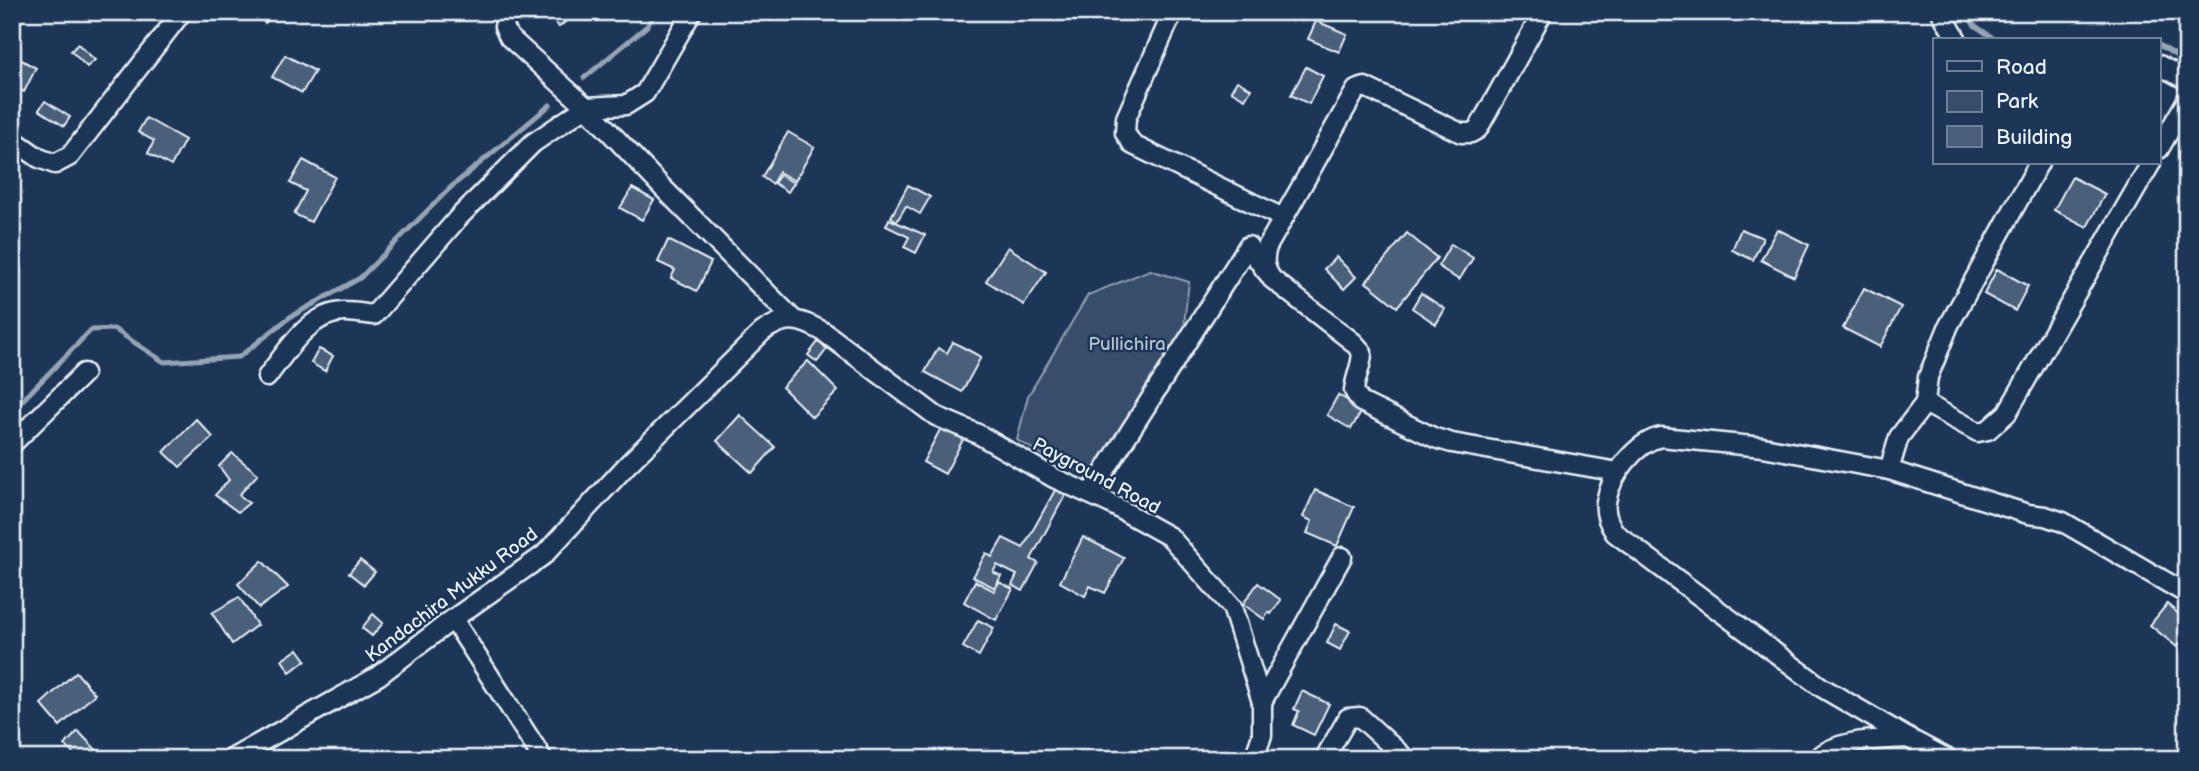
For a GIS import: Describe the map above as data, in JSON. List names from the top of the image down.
{
  "streets": {
    "street": ["Payground Road", "Kandachira Mukku Road"]
  },
  "crossings": [
    ["Payground Road", "Kandachira Mukku Road"]
  ],
  "parks": ["Pullichira"],
  "legend": ["Road", "Park", "Building"]
}
